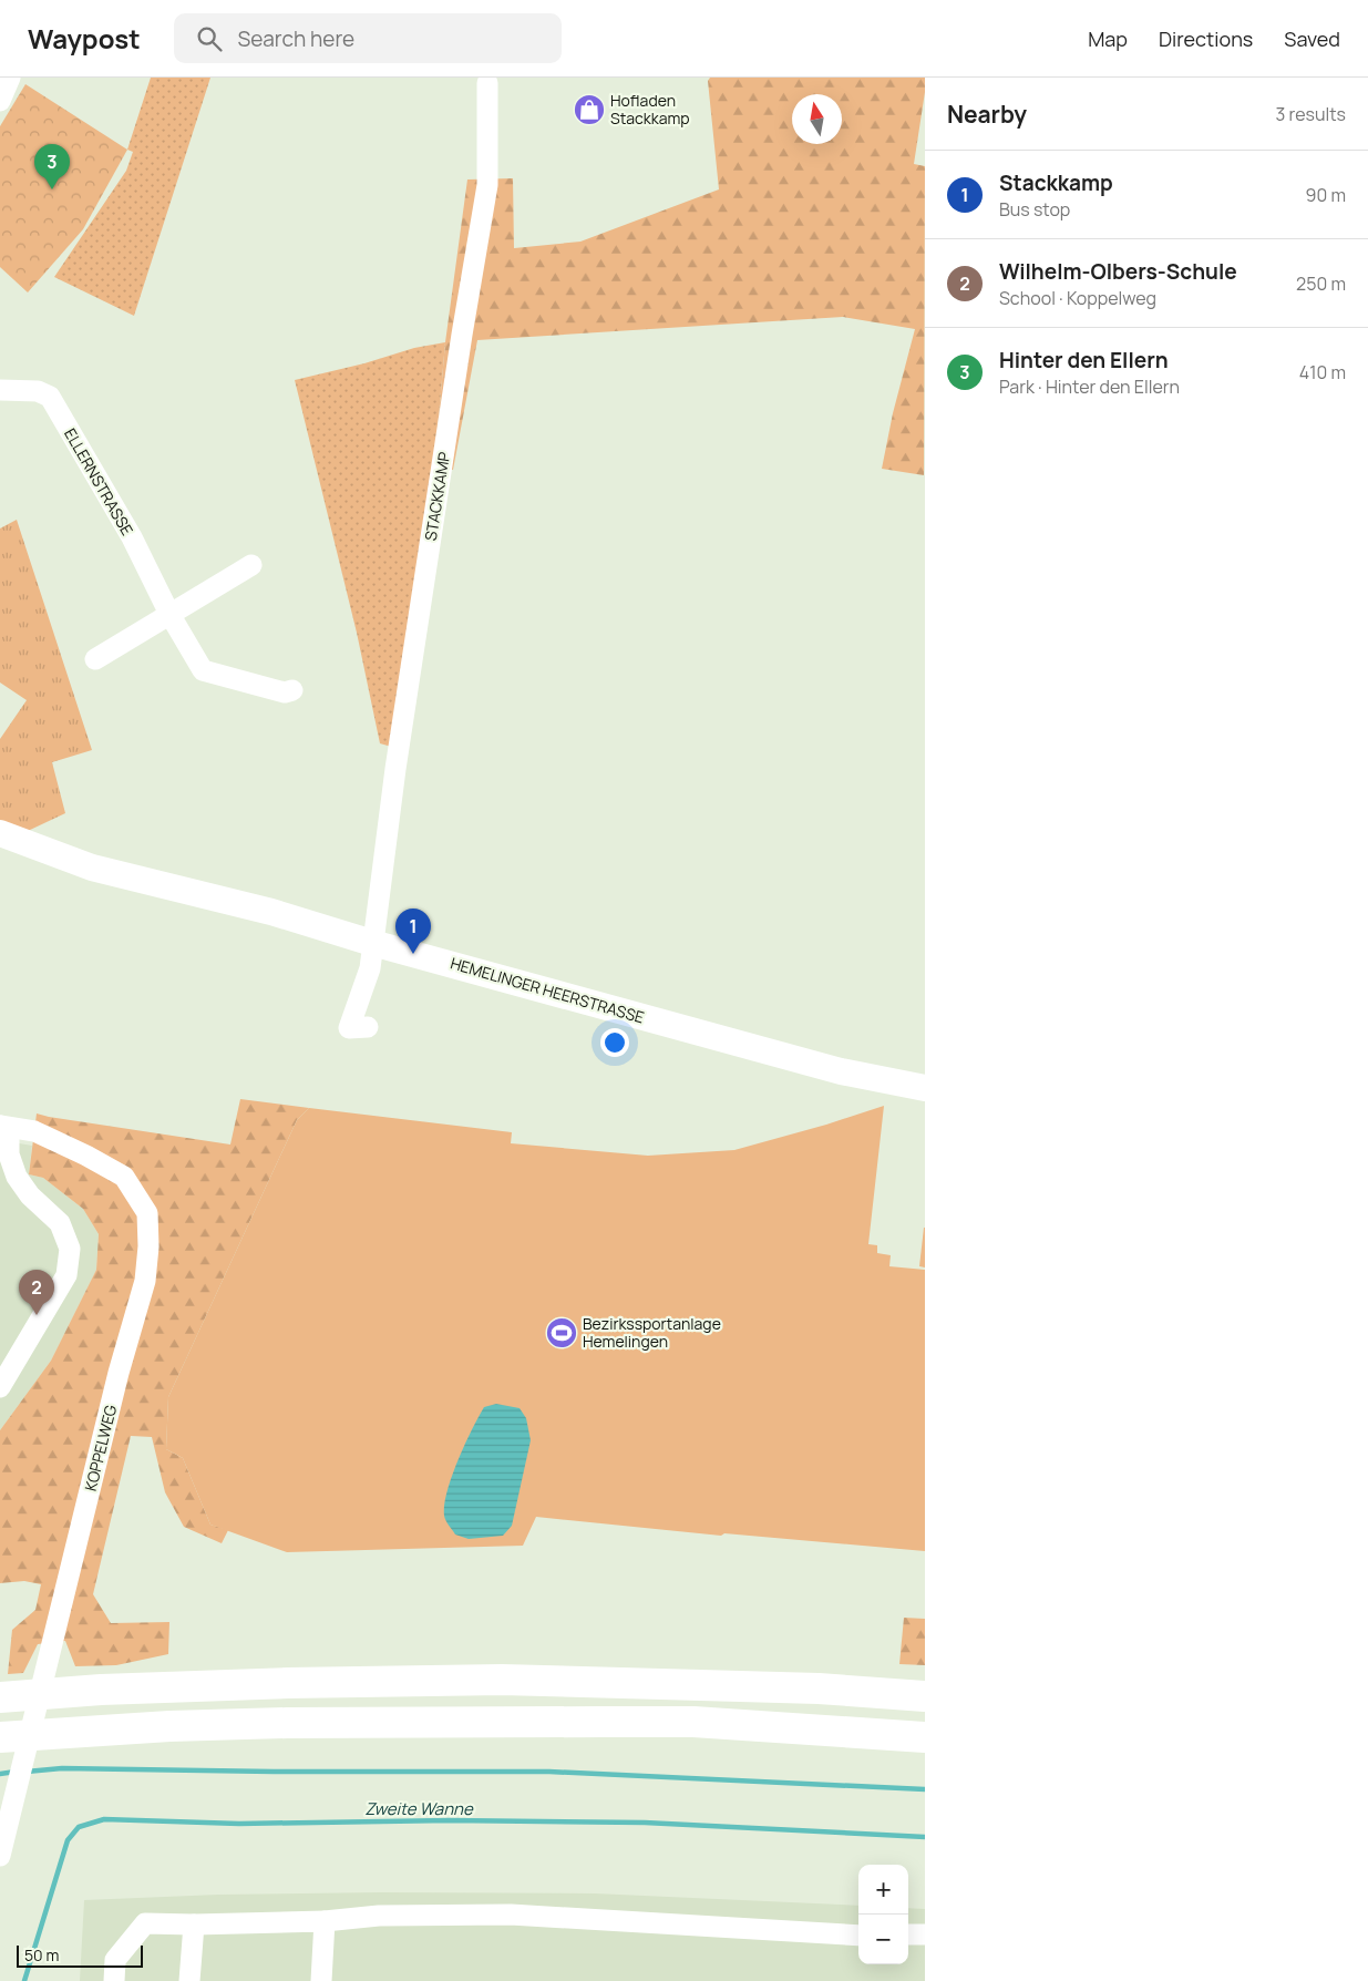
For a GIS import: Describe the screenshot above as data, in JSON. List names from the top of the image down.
{
  "streets": {
    "main road": ["HEMELINGER HEERSTRASSE"],
    "street": ["ELLERNSTRASSE", "STACKKAMP", "KOPPELWEG"]
  },
  "crossings": [
    ["STACKKAMP", "HEMELINGER HEERSTRASSE"]
  ],
  "water": ["Zweite Wanne"],
  "places": {
    "shop": ["Hofladen Stackkamp"],
    "sports": ["Bezirkssportanlage Hemelingen"]
  },
  "scale_bar": "50 m",
  "north": "top",
  "page": {
    "header": "Waypost",
    "search": "Search here",
    "nav": ["Map", "Directions", "Saved"],
    "heading": ["Nearby", "3 results"],
    "pins": ["3", "1", "2"],
    "list": [
      {
        "mark": "1",
        "name": "Stackkamp",
        "note": "Bus stop",
        "value": "90 m"
      },
      {
        "mark": "2",
        "name": "Wilhelm-Olbers-Schule",
        "note": "School · Koppelweg",
        "value": "250 m"
      },
      {
        "mark": "3",
        "name": "Hinter den Ellern",
        "note": "Park · Hinter den Ellern",
        "value": "410 m"
      }
    ],
    "map_buttons": ["+", "−"],
    "scale": "50 m"
  }
}
